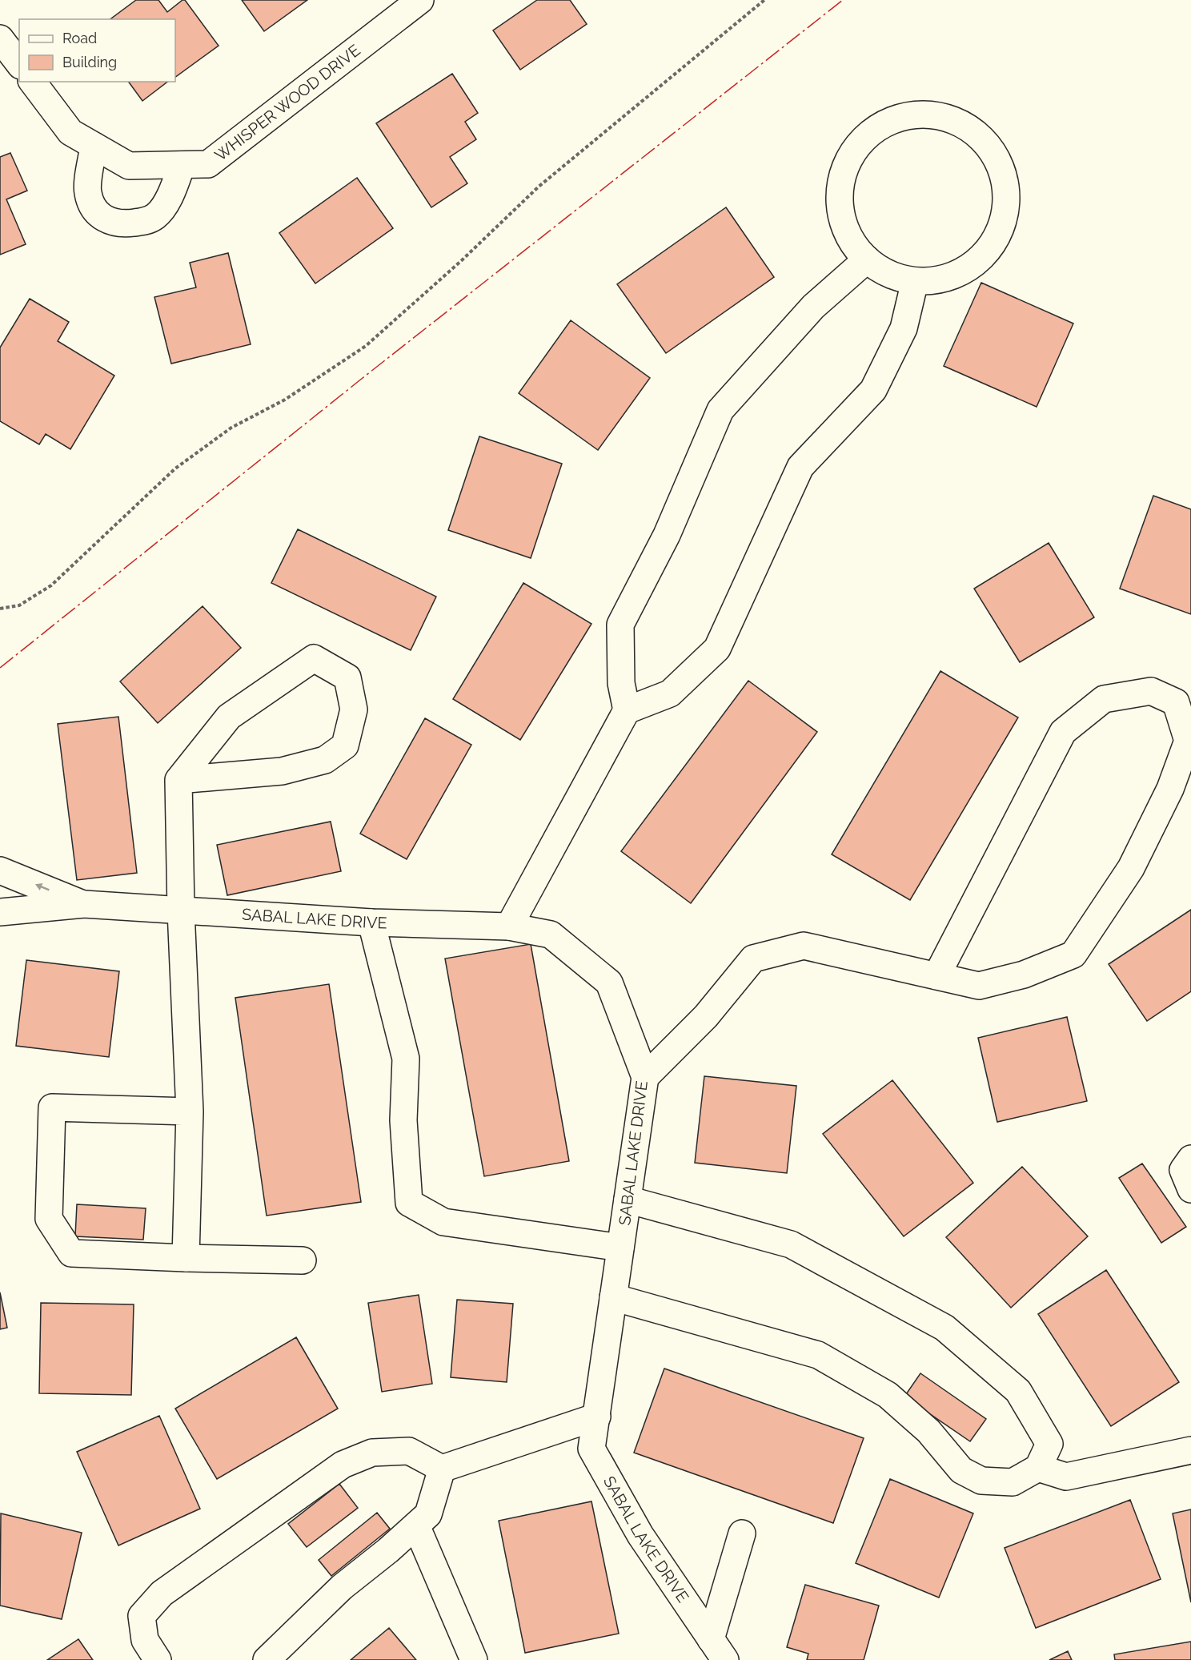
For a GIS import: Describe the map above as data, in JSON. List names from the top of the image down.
{
  "streets": {
    "street": ["WHISPER WOOD DRIVE", "SABAL LAKE DRIVE"]
  },
  "legend": ["Road", "Building"]
}
